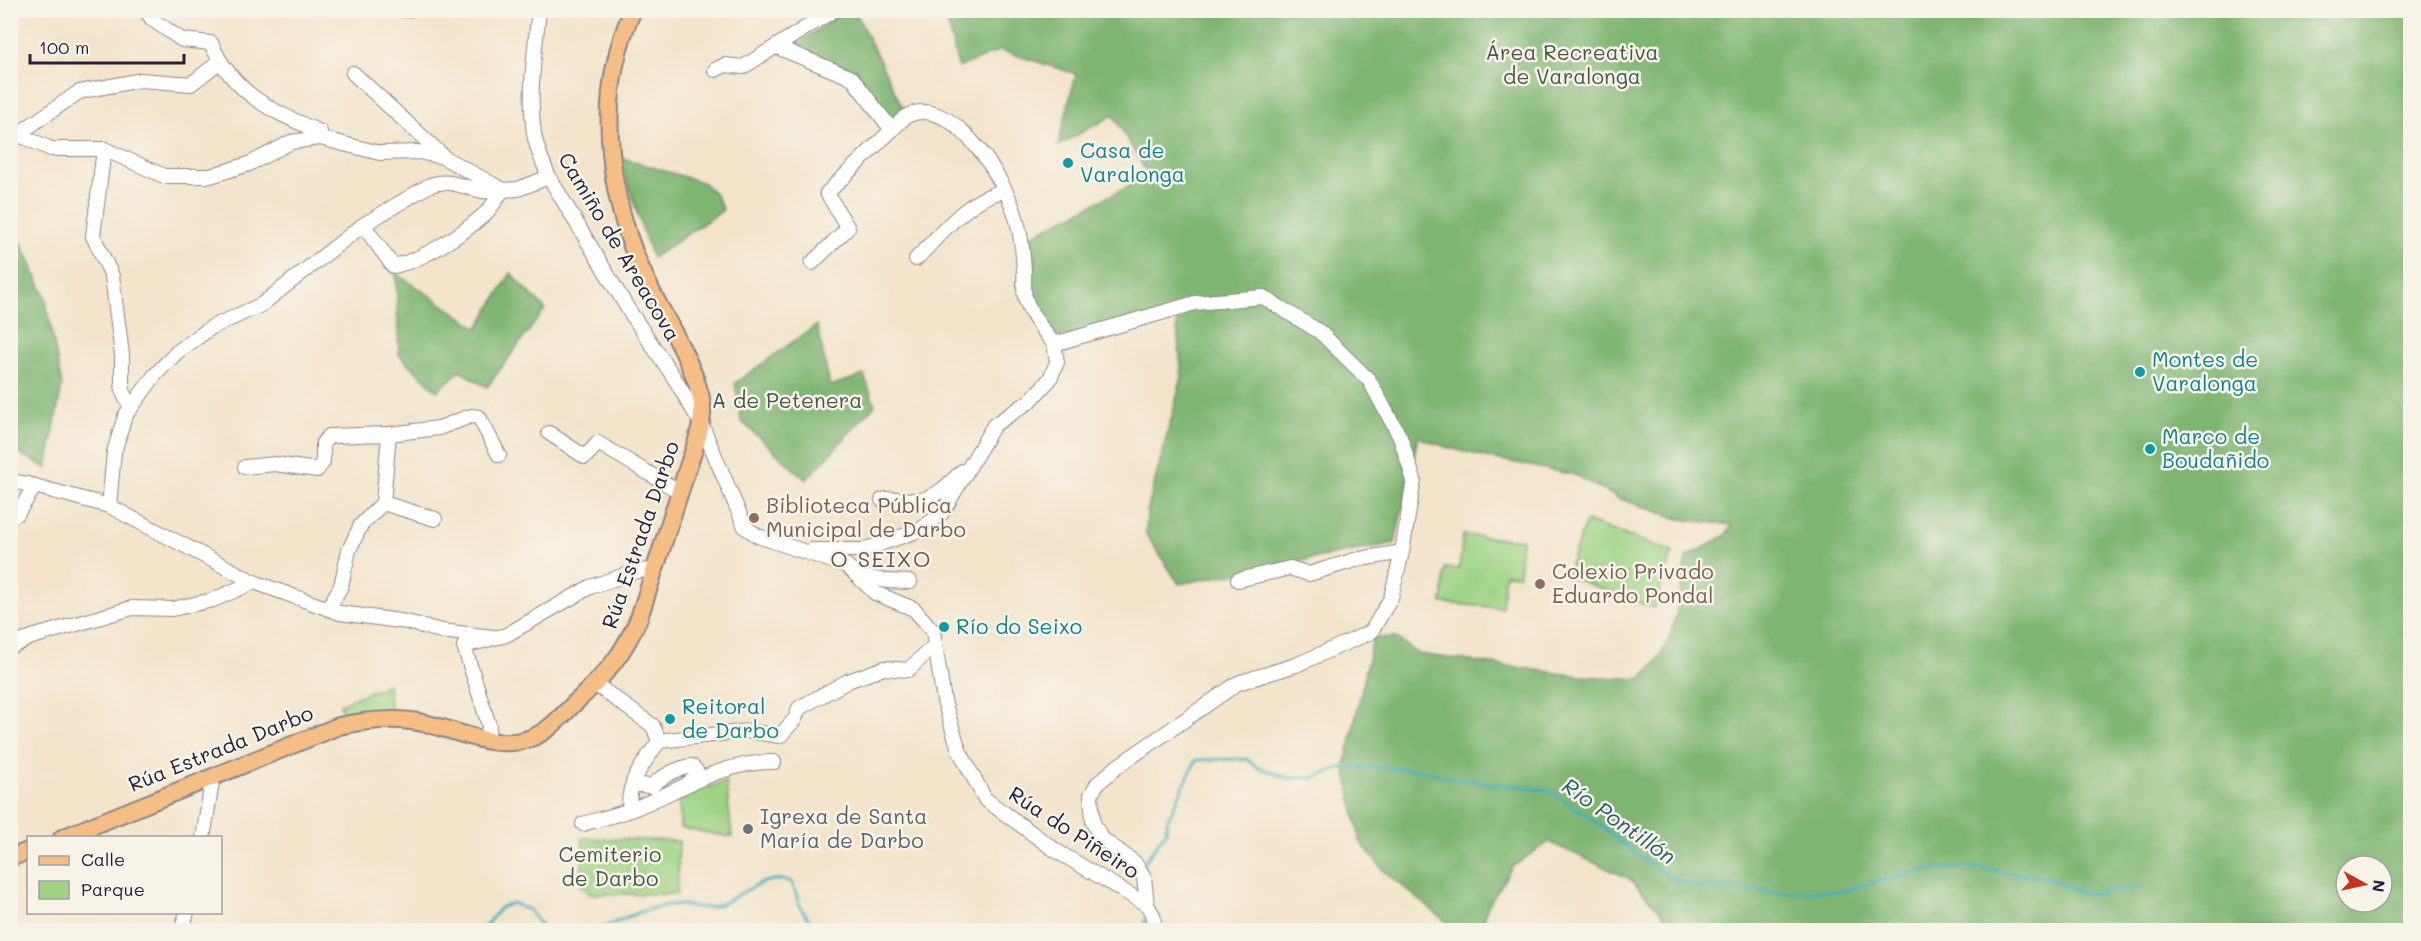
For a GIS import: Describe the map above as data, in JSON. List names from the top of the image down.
{
  "streets": {
    "main road": ["Rúa Estrada Darbo"],
    "street": ["Camiño de Areacova", "Rúa do Piñeiro"]
  },
  "crossings": [
    ["Camiño de Areacova", "Rúa Estrada Darbo"],
    ["Camiño de Areacova", "Rúa do Piñeiro"],
    ["Rúa Estrada Darbo", "Rúa do Piñeiro"]
  ],
  "districts": ["O SEIXO"],
  "water": ["Río Pontillón"],
  "parks": ["Área Recreativa de Varalonga", "A de Petenera", "Cemiterio de Darbo"],
  "places": [
    "Casa de Varalonga",
    "Montes de Varalonga",
    "Marco de Boudañido",
    "Biblioteca Pública Municipal de Darbo",
    "Colexio Privado Eduardo Pondal",
    "Río do Seixo",
    "Reitoral de Darbo",
    "Igrexa de Santa María de Darbo"
  ],
  "legend": ["Calle", "Parque"],
  "scale_bar": "100 m",
  "north": "right"
}
